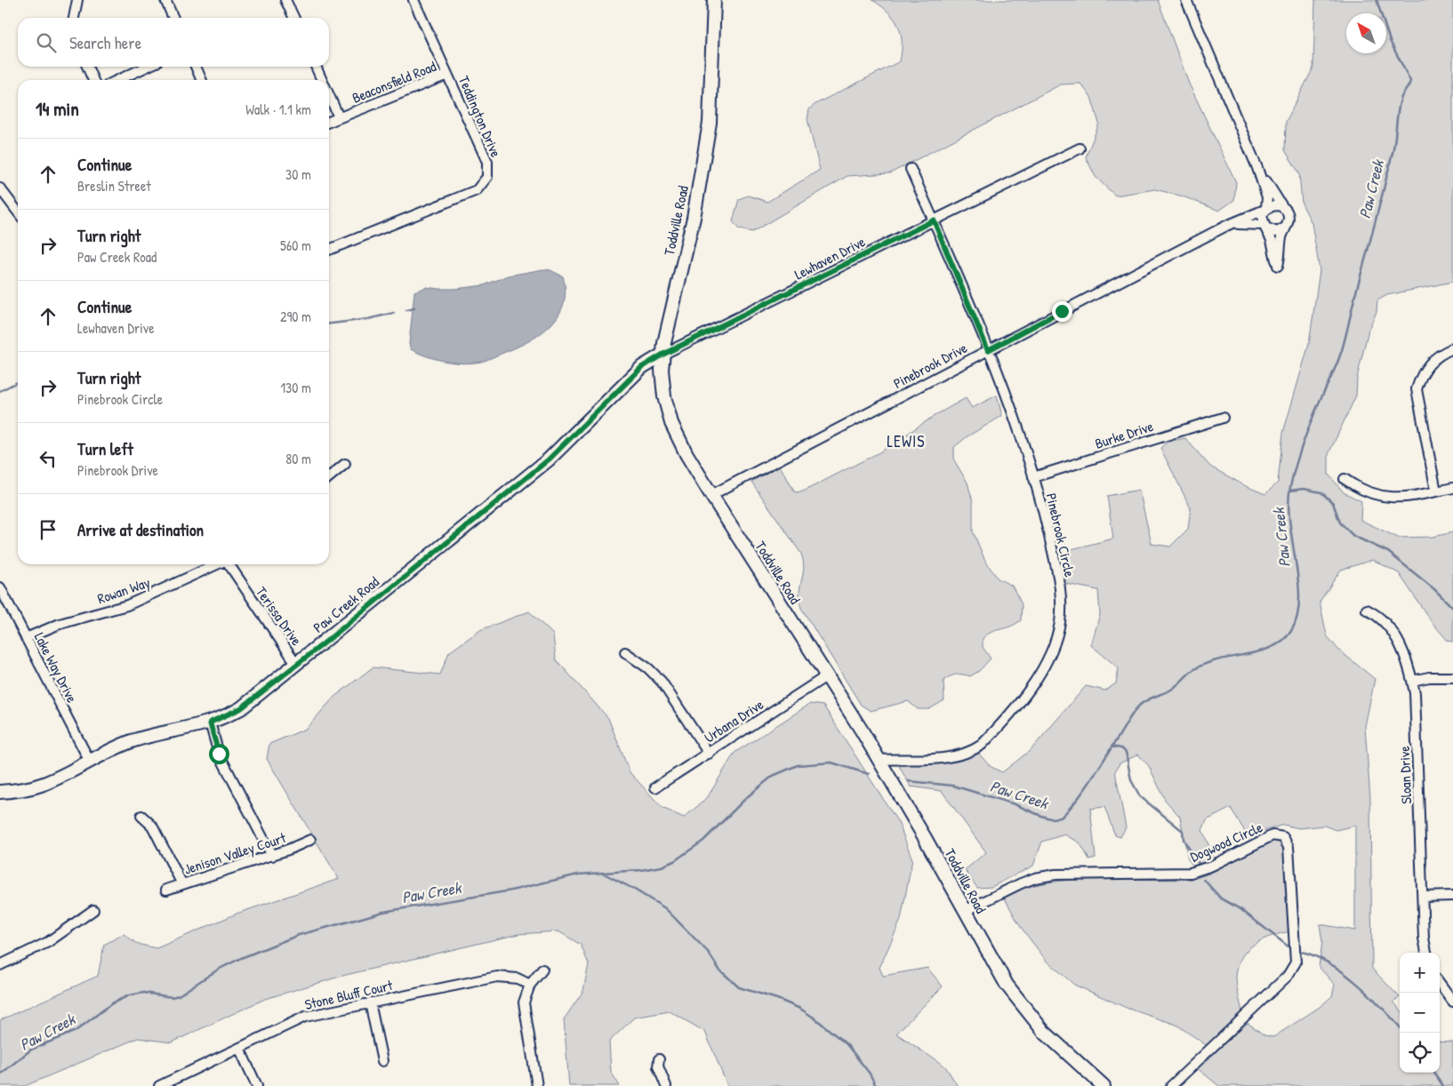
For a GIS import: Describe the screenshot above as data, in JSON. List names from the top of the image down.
{
  "streets": {
    "street": [
      "Beaconsfield Road",
      "Teddington Drive",
      "Toddville Road",
      "Lewhaven Drive",
      "Pinebrook Drive",
      "Burke Drive",
      "Pinebrook Circle",
      "Rowan Way",
      "Paw Creek Road",
      "Terissa Drive",
      "Lake Way Drive",
      "Urbana Drive",
      "Sloan Drive",
      "Dogwood Circle",
      "Jenison Valley Court",
      "Stone Bluff Court"
    ]
  },
  "crossings": [
    ["Beaconsfield Road", "Teddington Drive"],
    ["Toddville Road", "Lewhaven Drive"],
    ["Toddville Road", "Pinebrook Drive"],
    ["Toddville Road", "Pinebrook Circle"],
    ["Toddville Road", "Paw Creek Road"],
    ["Toddville Road", "Urbana Drive"],
    ["Toddville Road", "Dogwood Circle"],
    ["Lewhaven Drive", "Pinebrook Circle"],
    ["Lewhaven Drive", "Paw Creek Road"],
    ["Pinebrook Drive", "Pinebrook Circle"],
    ["Burke Drive", "Pinebrook Circle"],
    ["Rowan Way", "Lake Way Drive"],
    ["Paw Creek Road", "Terissa Drive"],
    ["Paw Creek Road", "Lake Way Drive"]
  ],
  "districts": ["LEWIS"],
  "water": ["Paw Creek"],
  "north": "top left",
  "page": {
    "search": "Search here",
    "heading": ["14 min", "Walk · 1.1 km"],
    "list": [
      ["Continue", "Breslin Street", "30 m"],
      ["Turn right", "Paw Creek Road", "560 m"],
      ["Continue", "Lewhaven Drive", "290 m"],
      ["Turn right", "Pinebrook Circle", "130 m"],
      ["Turn left", "Pinebrook Drive", "80 m"],
      "Arrive at destination"
    ],
    "map_buttons": ["+", "−"]
  }
}
